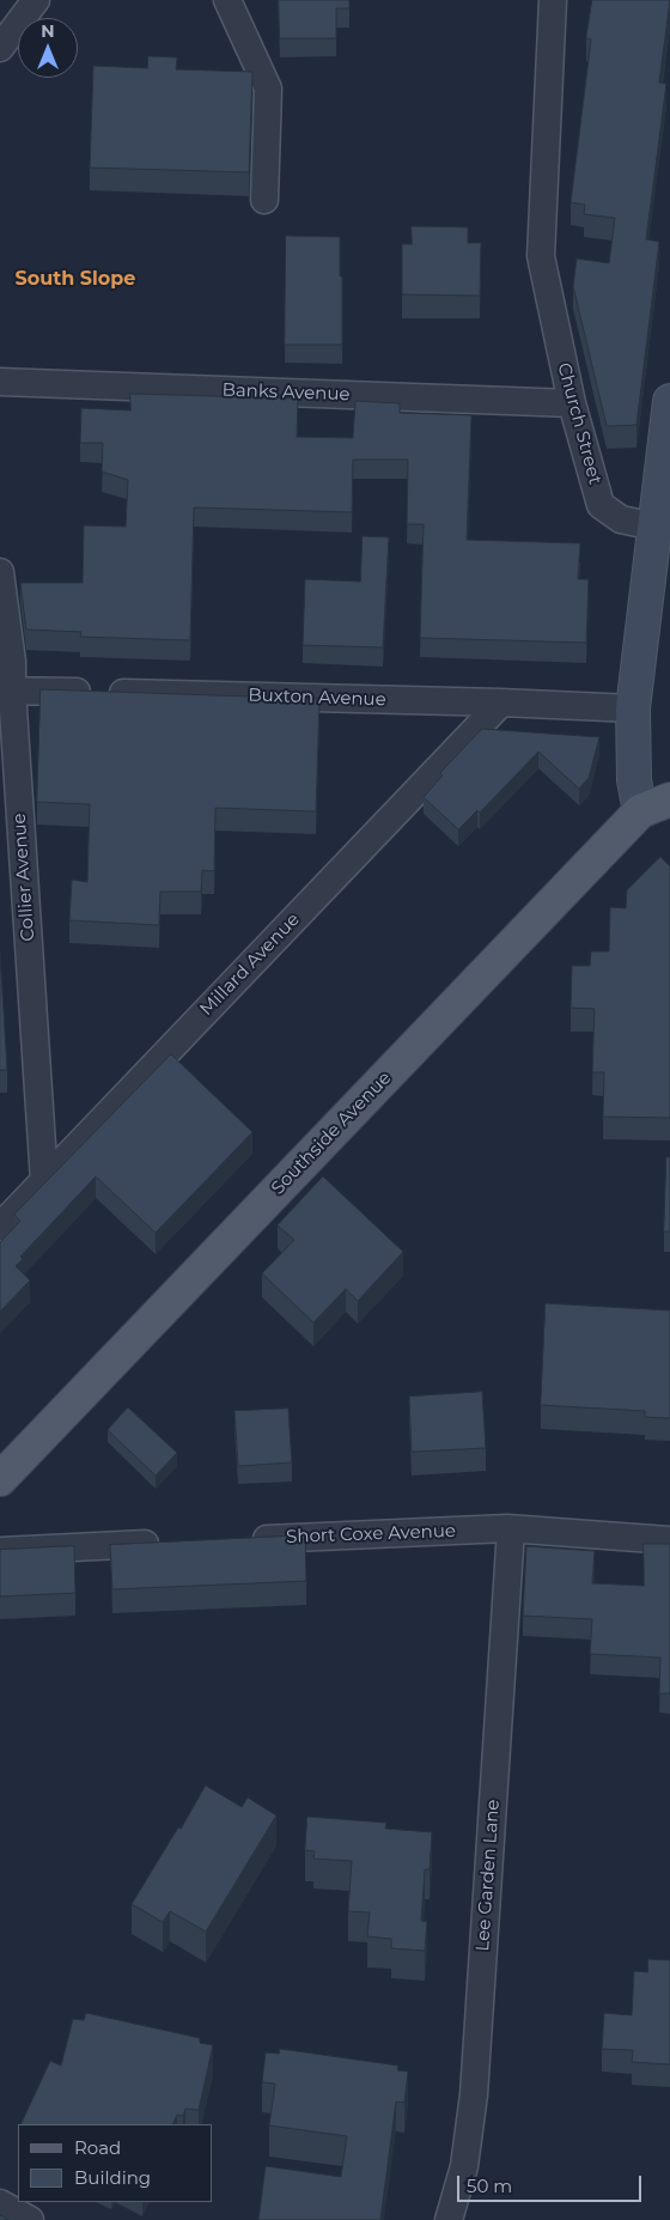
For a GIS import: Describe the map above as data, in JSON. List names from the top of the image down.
{
  "streets": {
    "main road": ["Southside Avenue"],
    "street": [
      "Banks Avenue",
      "Church Street",
      "Buxton Avenue",
      "Collier Avenue",
      "Millard Avenue",
      "Short Coxe Avenue",
      "Lee Garden Lane"
    ]
  },
  "crossings": [
    ["Banks Avenue", "Church Street"],
    ["Buxton Avenue", "Collier Avenue"],
    ["Buxton Avenue", "Millard Avenue"],
    ["Collier Avenue", "Millard Avenue"],
    ["Short Coxe Avenue", "Lee Garden Lane"]
  ],
  "districts": ["South Slope"],
  "legend": ["Road", "Building"],
  "scale_bar": "50 m",
  "north": "top"
}
